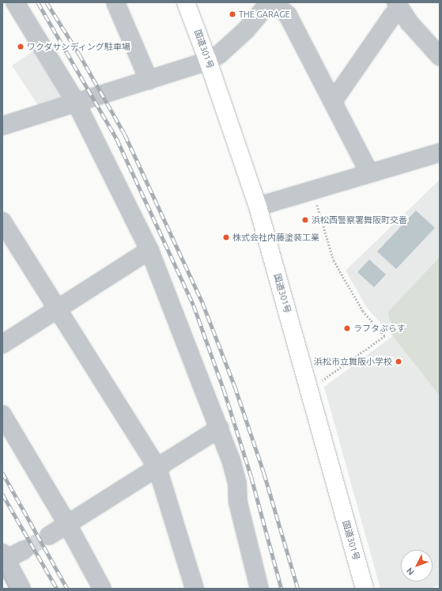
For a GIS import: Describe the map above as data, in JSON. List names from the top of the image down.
{
  "streets": {
    "highway": ["国道301号"]
  },
  "places": [
    "THE GARAGE",
    "ワクダサンディング駐車場",
    "浜松西警察署舞阪町交番",
    "株式会社内藤塗装工業",
    "ラフタぷらす",
    "浜松市立舞阪小学校"
  ],
  "north": "bottom left"
}
